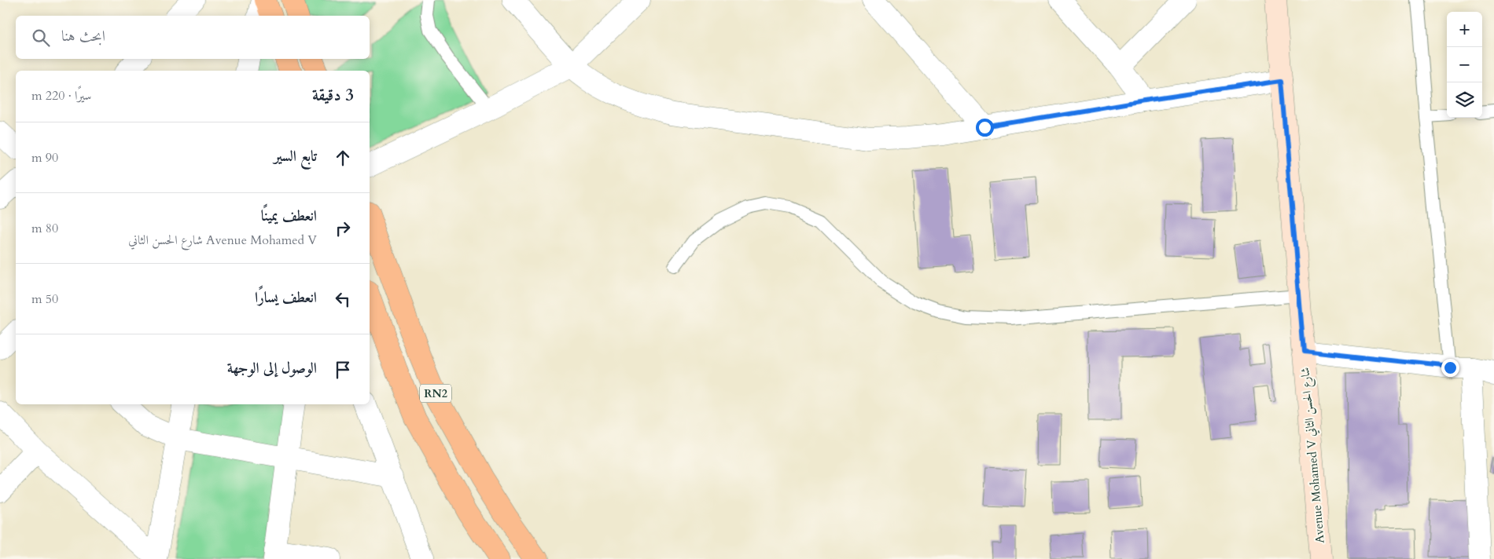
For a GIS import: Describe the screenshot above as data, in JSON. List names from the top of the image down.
{
  "streets": {
    "highway": ["RN2"],
    "street": ["Avenue Mohamed V شارع الحسن الثاني"]
  },
  "page": {
    "map_buttons": ["+", "−"],
    "search": "ابحث هنا",
    "heading": ["3 دقيقة", "سيرًا · 220 m"],
    "list": [
      ["تابع السير", "90 m"],
      ["انعطف يمينًا", "Avenue Mohamed V شارع الحسن الثاني", "80 m"],
      ["انعطف يسارًا", "50 m"],
      "الوصول إلى الوجهة"
    ]
  }
}
